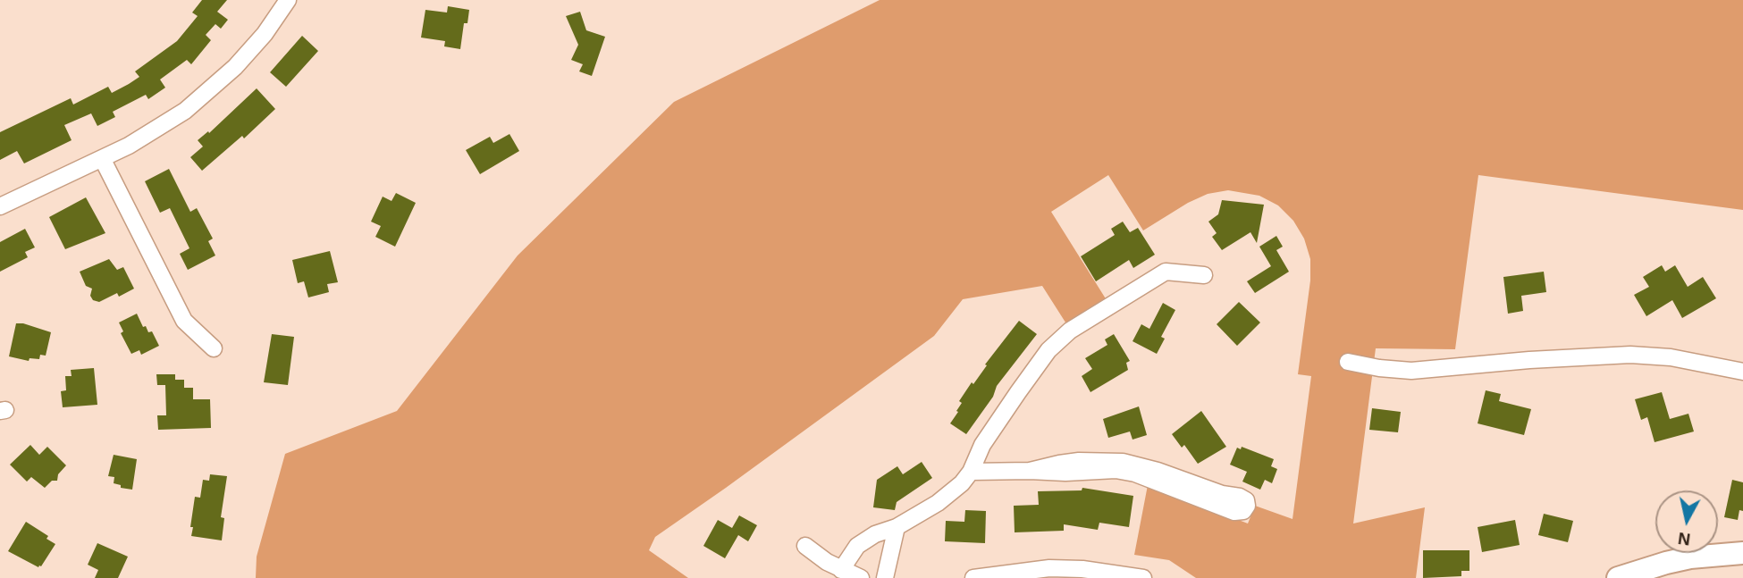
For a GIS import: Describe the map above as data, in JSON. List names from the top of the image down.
{
  "north": "bottom"
}
